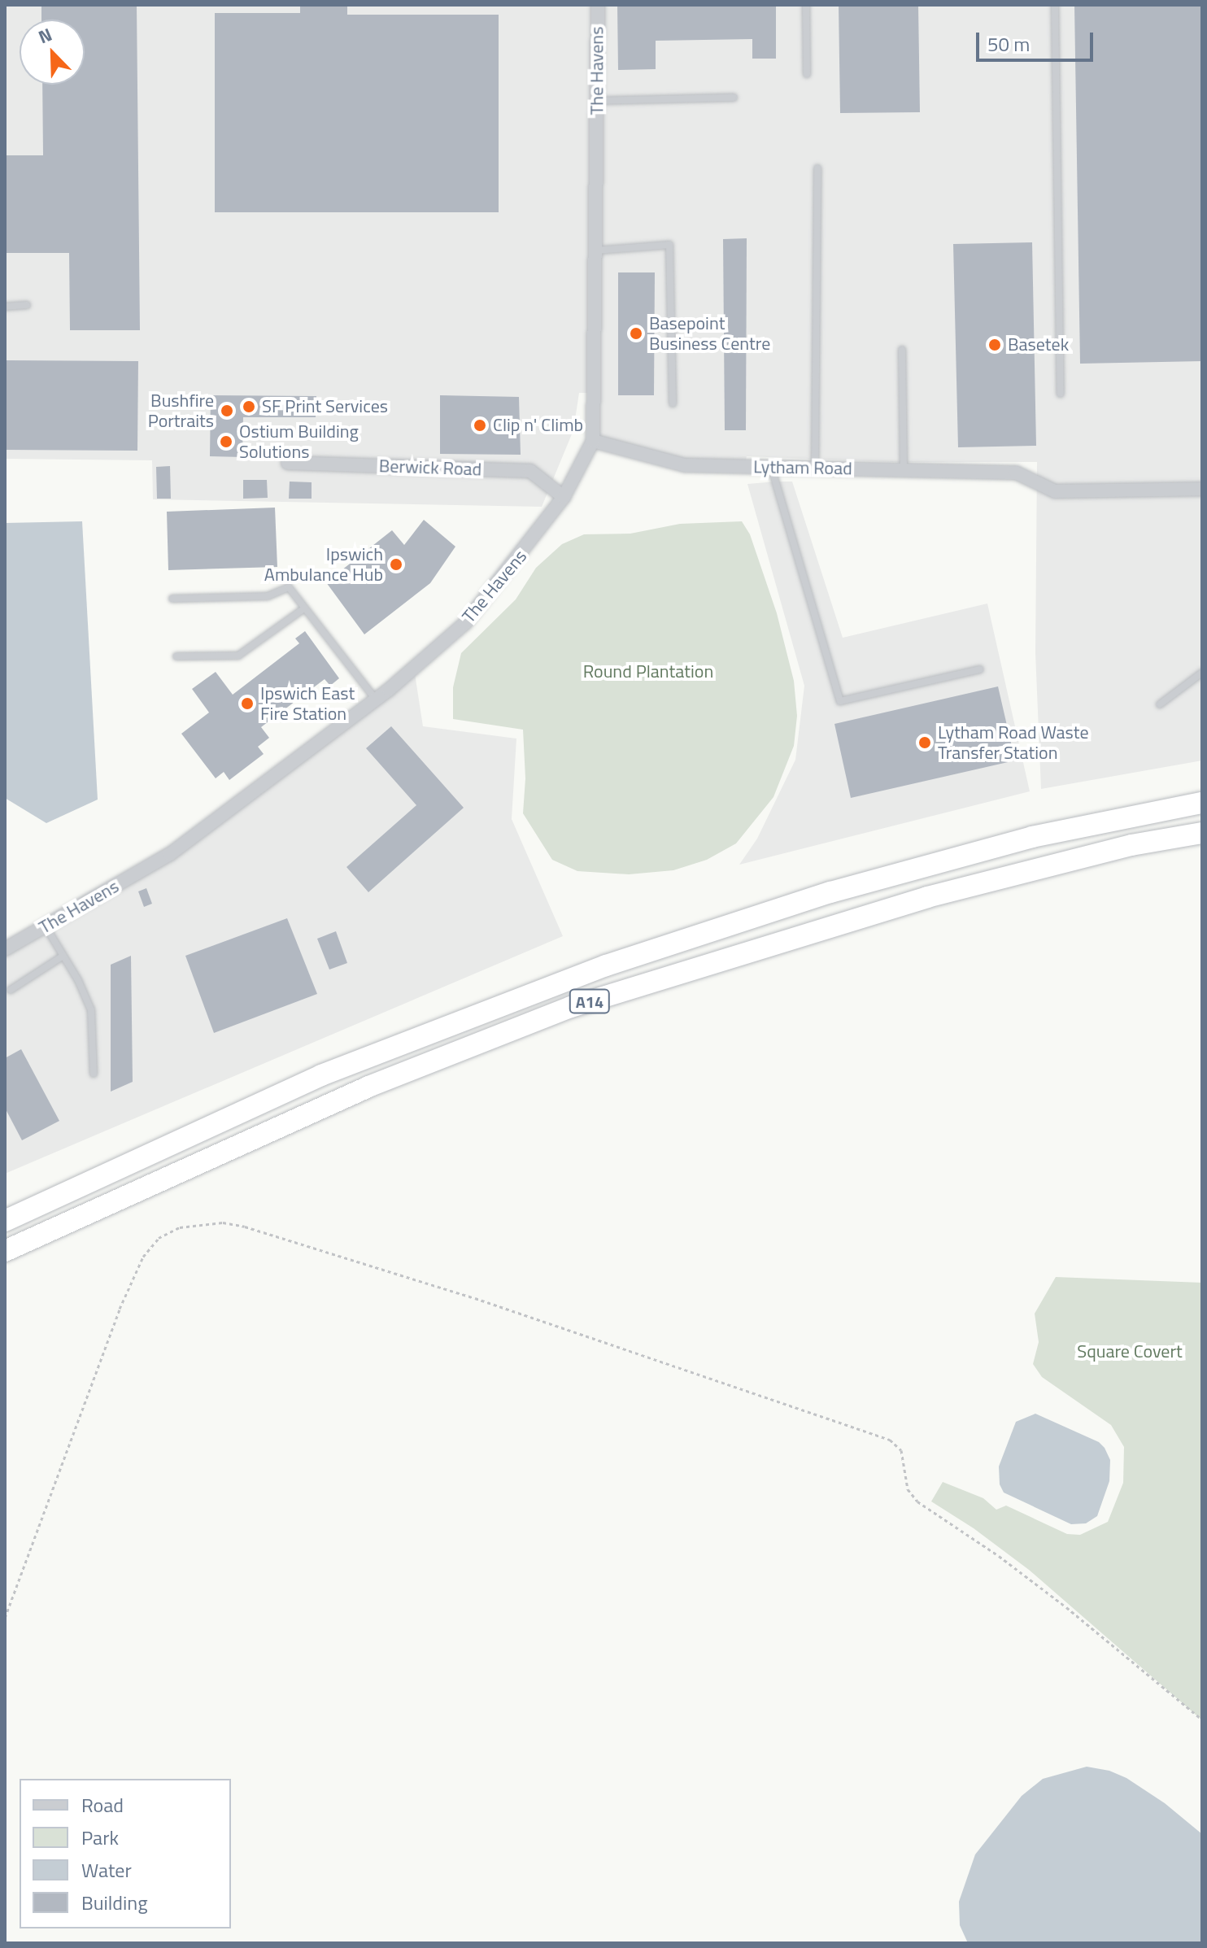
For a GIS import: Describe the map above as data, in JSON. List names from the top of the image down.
{
  "streets": {
    "highway": ["A14"],
    "street": ["The Havens", "Berwick Road", "Lytham Road"]
  },
  "crossings": [
    ["The Havens", "Berwick Road"],
    ["The Havens", "Lytham Road"]
  ],
  "parks": ["Round Plantation", "Square Covert"],
  "places": [
    "Basepoint Business Centre",
    "Basetek",
    "SF Print Services",
    "Bushfire Portraits",
    "Clip n' Climb",
    "Ostium Building Solutions",
    "Ipswich Ambulance Hub",
    "Ipswich East Fire Station",
    "Lytham Road Waste Transfer Station"
  ],
  "legend": [
    "Road",
    "Park",
    "Water",
    "Building"
  ],
  "scale_bar": "50 m",
  "north": "top left"
}
